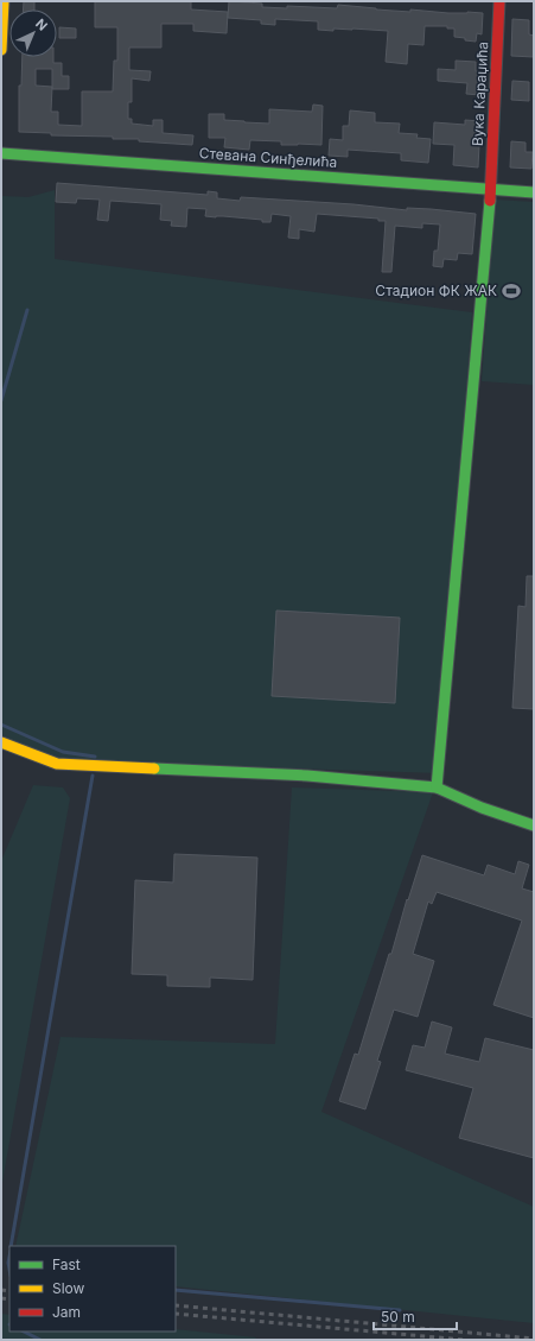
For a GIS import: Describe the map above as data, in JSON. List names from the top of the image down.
{
  "streets": {
    "street": ["Вука Караџића", "Стевана Синђелића"]
  },
  "crossings": [
    ["Вука Караџића", "Стевана Синђелића"]
  ],
  "places": {
    "sports": ["Стадион ФК ЖАК"]
  },
  "legend": ["Fast", "Slow", "Jam"],
  "scale_bar": "50 m",
  "north": "top right"
}
